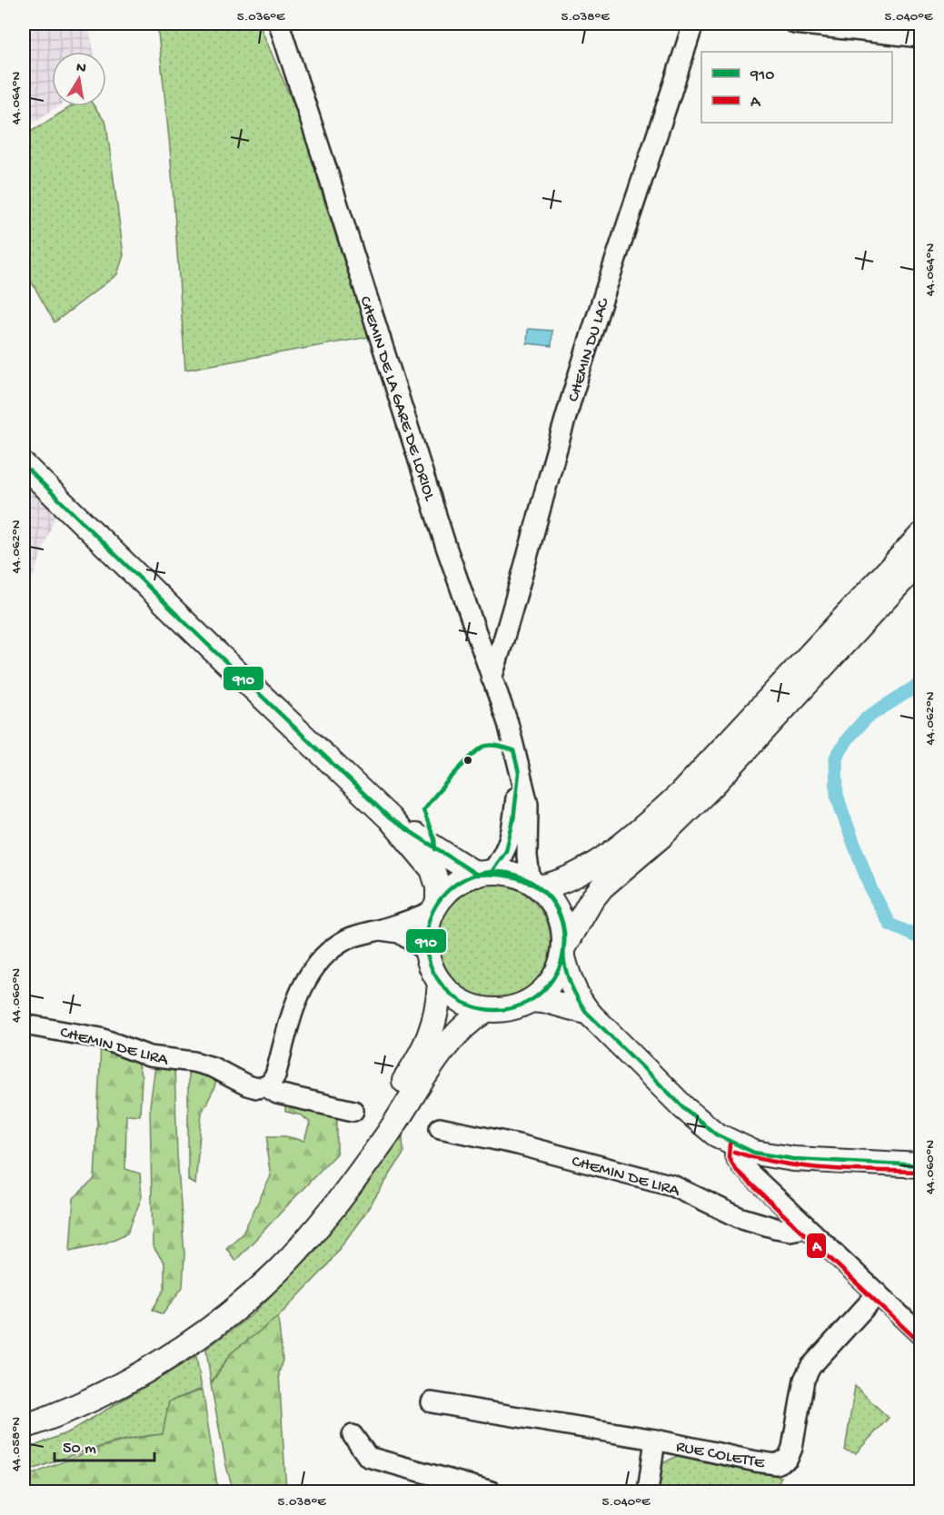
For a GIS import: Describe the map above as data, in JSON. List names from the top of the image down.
{
  "streets": {
    "street": [
      "CHEMIN DU LAC",
      "CHEMIN DE LA GARE DE LORIOL",
      "CHEMIN DE LIRA",
      "RUE COLETTE"
    ]
  },
  "crossings": [
    ["CHEMIN DU LAC", "CHEMIN DE LA GARE DE LORIOL"]
  ],
  "lines": ["transit line 910", "transit line A"],
  "legend": ["910", "A"],
  "scale_bar": "50 m",
  "north": "top",
  "coordinates": [
    "5.036°E",
    "5.038°E",
    "5.040°E",
    "44.064°N",
    "44.062°N",
    "44.060°N",
    "44.058°N"
  ]
}
